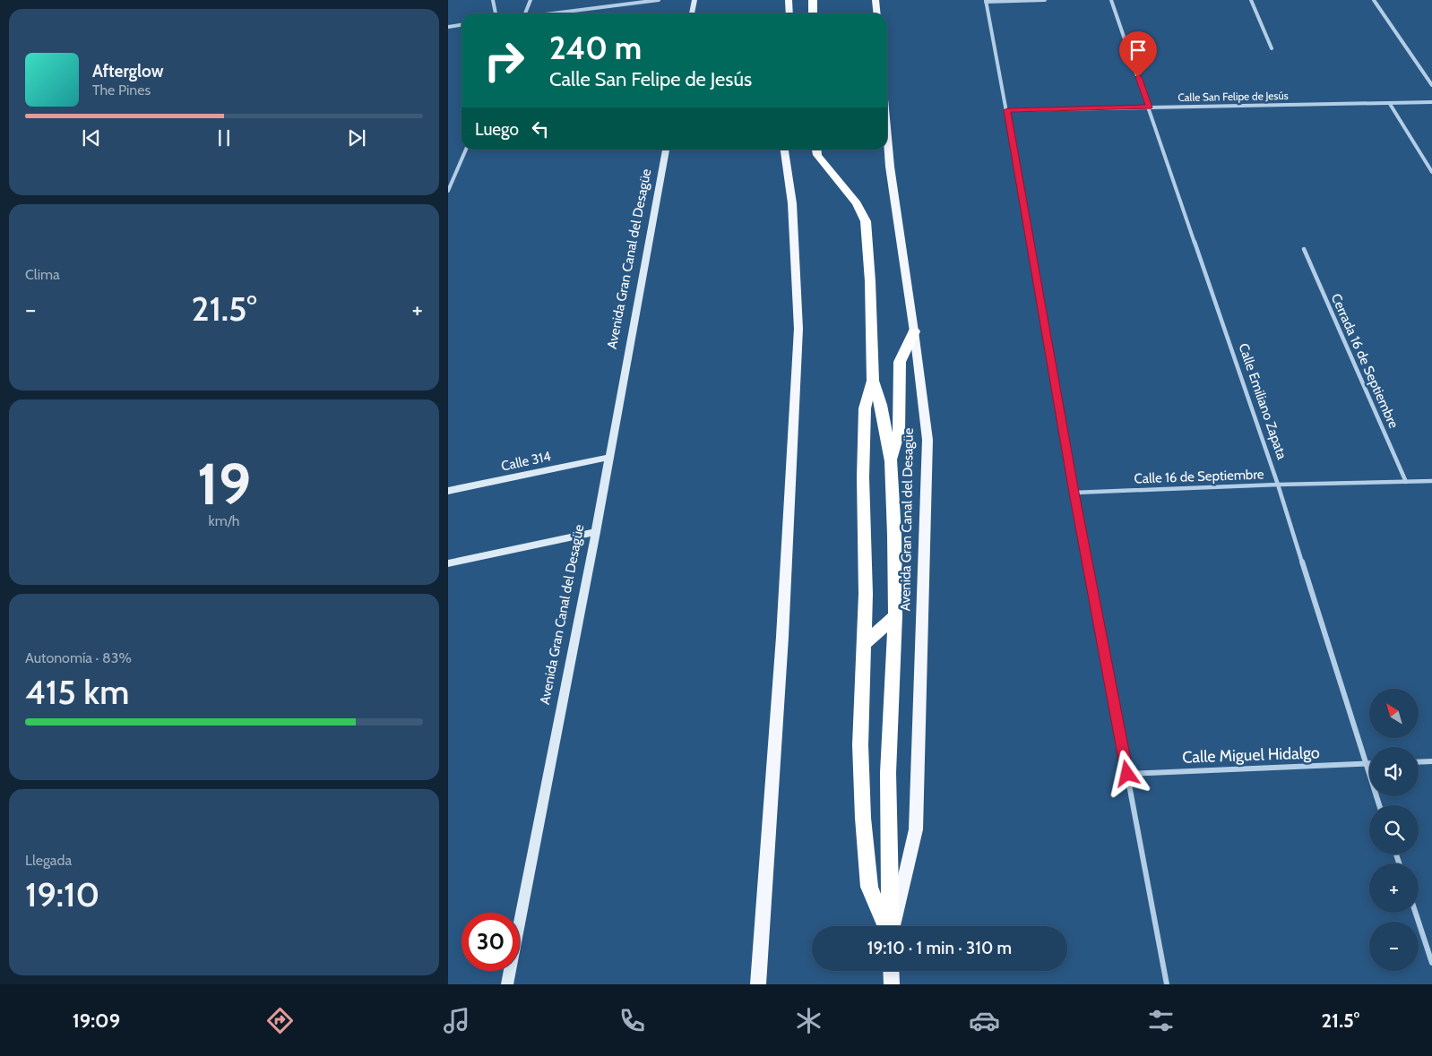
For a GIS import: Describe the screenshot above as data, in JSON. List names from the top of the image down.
{
  "streets": {
    "main road": ["Avenida Gran Canal del Desagüe"],
    "street": [
      "Calle San Felipe de Jesús",
      "Cerrada 16 de Septiembre",
      "Calle Emiliano Zapata",
      "Calle 314",
      "Calle 16 de Septiembre",
      "Calle Miguel Hidalgo"
    ]
  },
  "crossings": [
    ["Calle San Felipe de Jesús", "Calle Emiliano Zapata"],
    ["Avenida Gran Canal del Desagüe", "Calle 314"],
    ["Cerrada 16 de Septiembre", "Calle 16 de Septiembre"],
    ["Calle Emiliano Zapata", "Calle 16 de Septiembre"],
    ["Calle Emiliano Zapata", "Calle Miguel Hidalgo"]
  ],
  "north": "top left",
  "page": {
    "turn": ["240 m", "Calle San Felipe de Jesús"],
    "song": ["Afterglow", "The Pines"],
    "then": "Luego",
    "tile": [
      "Clima",
      ["19", "km/h"],
      ["Autonomía · 83%", "415 km"],
      ["Llegada", "19:10"]
    ],
    "heat": ["−", "21.5°", "+"],
    "map_buttons": ["+", "−"],
    "limit": "30",
    "trip": "19:10 · 1 min · 310 m",
    "tabs": ["19:09", "21.5°"]
  }
}
